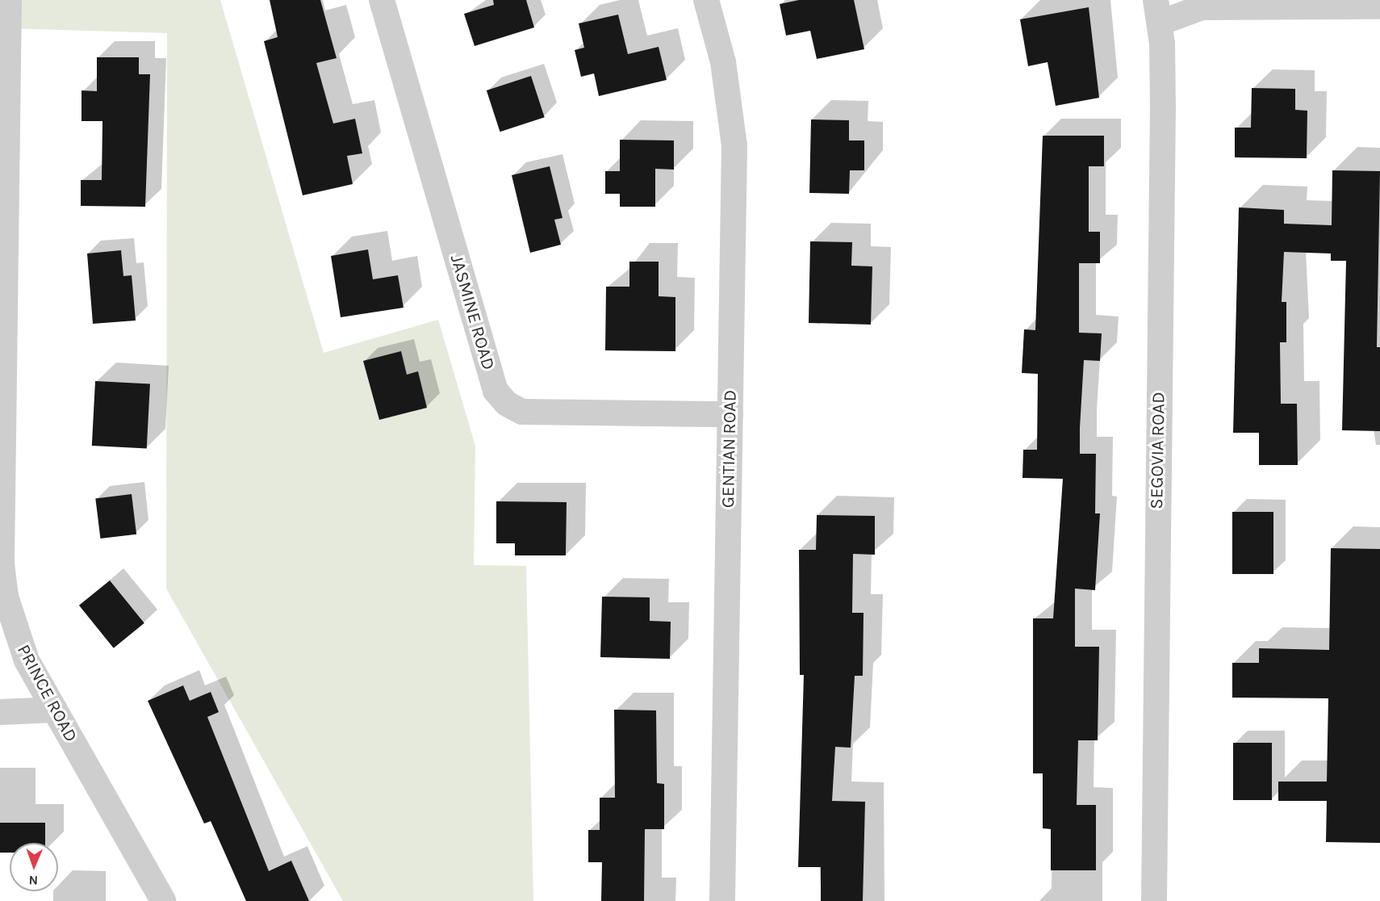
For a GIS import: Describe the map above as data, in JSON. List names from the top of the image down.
{
  "streets": {
    "street": [
      "JASMINE ROAD",
      "GENTIAN ROAD",
      "SEGOVIA ROAD",
      "PRINCE ROAD"
    ]
  },
  "crossings": [
    ["JASMINE ROAD", "GENTIAN ROAD"]
  ],
  "north": "bottom"
}
